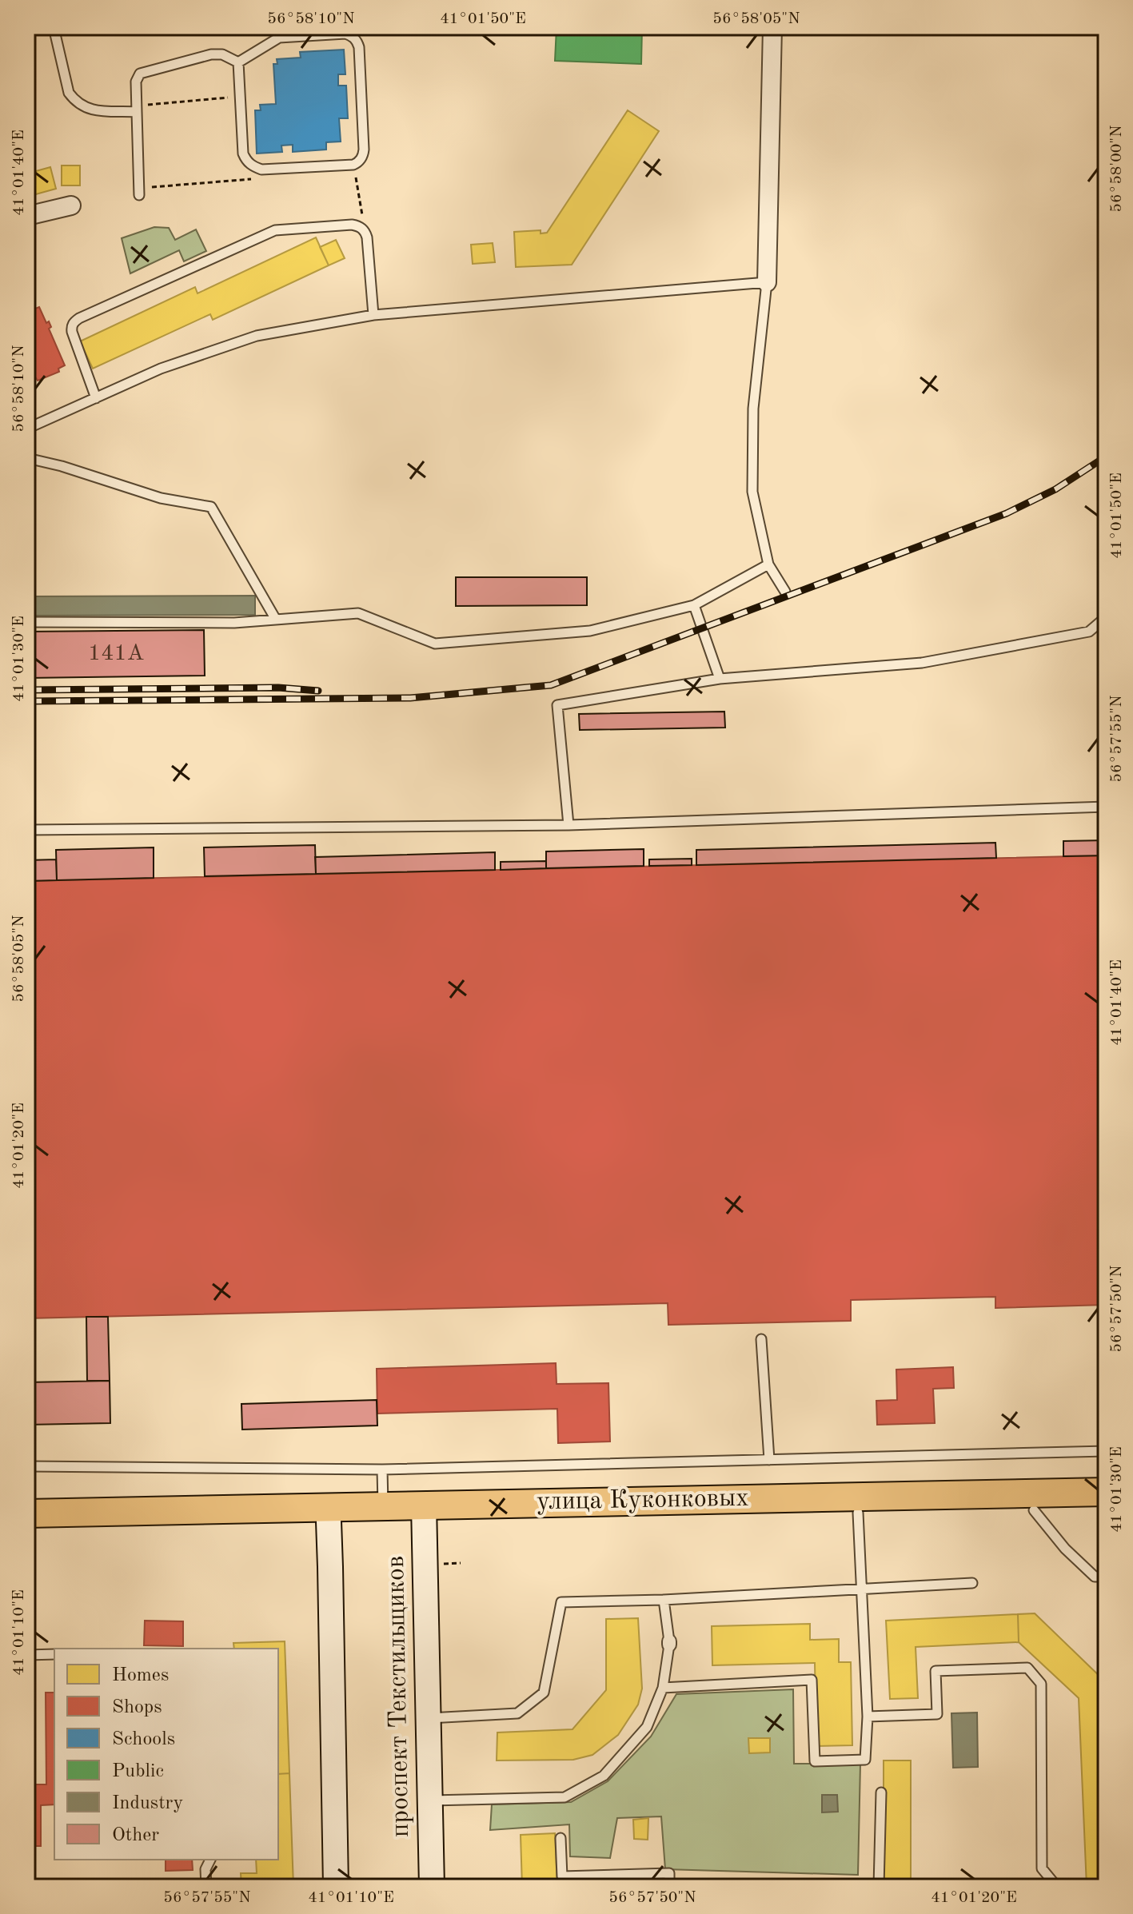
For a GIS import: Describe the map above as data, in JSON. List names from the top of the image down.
{
  "streets": {
    "main road": ["улица Куконковых", "проспект Текстильщиков"]
  },
  "crossings": [
    ["улица Куконковых", "проспект Текстильщиков"]
  ],
  "house_numbers": ["141А"],
  "legend": [
    "Homes",
    "Shops",
    "Schools",
    "Public",
    "Industry",
    "Other"
  ],
  "coordinates": [
    "56°58'10\"N",
    "41°01'50\"E",
    "56°58'05\"N",
    "56°58'00\"N",
    "41°01'40\"E",
    "41°01'30\"E",
    "56°57'55\"N",
    "41°01'20\"E",
    "56°57'50\"N",
    "41°01'10\"E"
  ]
}
